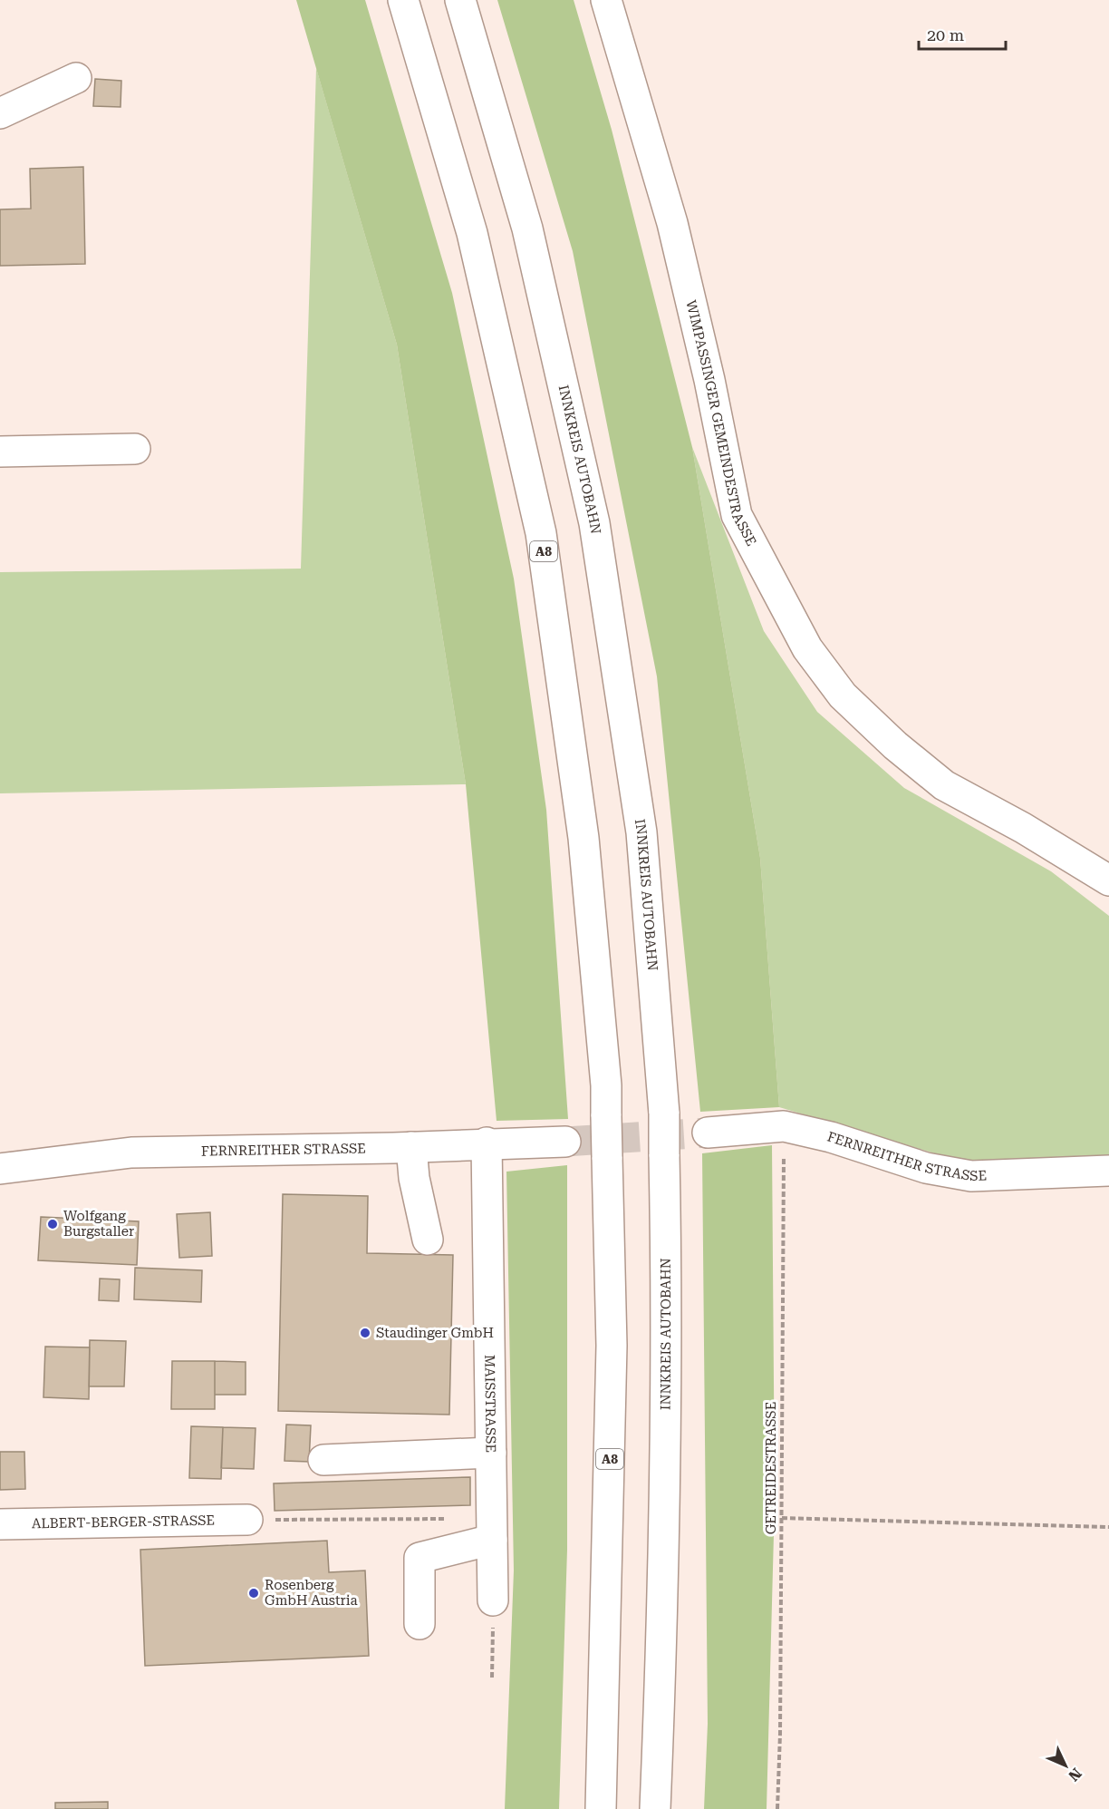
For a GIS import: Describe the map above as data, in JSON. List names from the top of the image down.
{
  "streets": {
    "main road": [
      "WIMPASSINGER GEMEINDESTRASSE",
      "INNKREIS AUTOBAHN",
      "A8",
      "FERNREITHER STRASSE",
      "MAISSTRASSE",
      "ALBERT-BERGER-STRASSE"
    ],
    "path": ["GETREIDESTRASSE"]
  },
  "crossings": [
    ["FERNREITHER STRASSE", "MAISSTRASSE"],
    ["FERNREITHER STRASSE", "GETREIDESTRASSE"]
  ],
  "places": ["Wolfgang Burgstaller", "Staudinger GmbH", "Rosenberg GmbH Austria"],
  "scale_bar": "20 m",
  "north": "bottom right"
}
